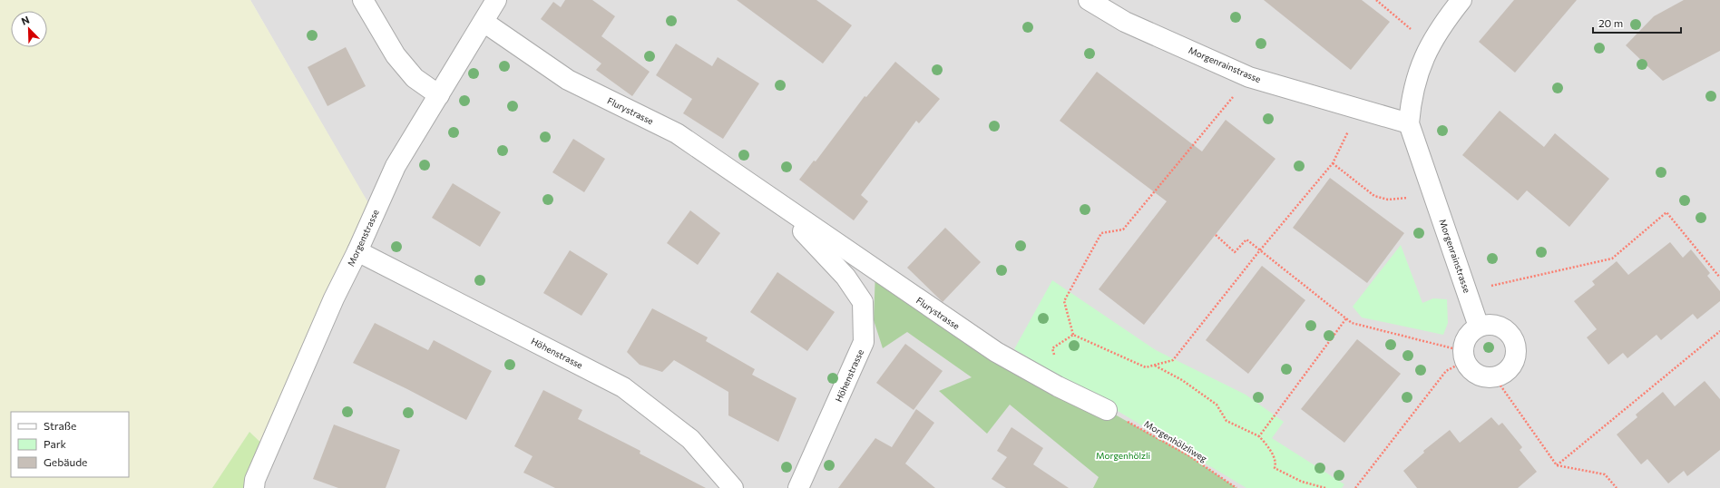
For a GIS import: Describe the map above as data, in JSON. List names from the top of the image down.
{
  "streets": {
    "street": [
      "Morgenrainstrasse",
      "Flurystrasse",
      "Morgenstrasse",
      "Höhenstrasse"
    ],
    "path": ["Morgenhölzliweg"]
  },
  "crossings": [
    ["Flurystrasse", "Morgenstrasse"],
    ["Flurystrasse", "Höhenstrasse"],
    ["Flurystrasse", "Morgenhölzliweg"],
    ["Morgenstrasse", "Höhenstrasse"]
  ],
  "parks": ["Morgenhölzli"],
  "legend": ["Straße", "Park", "Gebäude"],
  "scale_bar": "20 m",
  "north": "top left"
}
